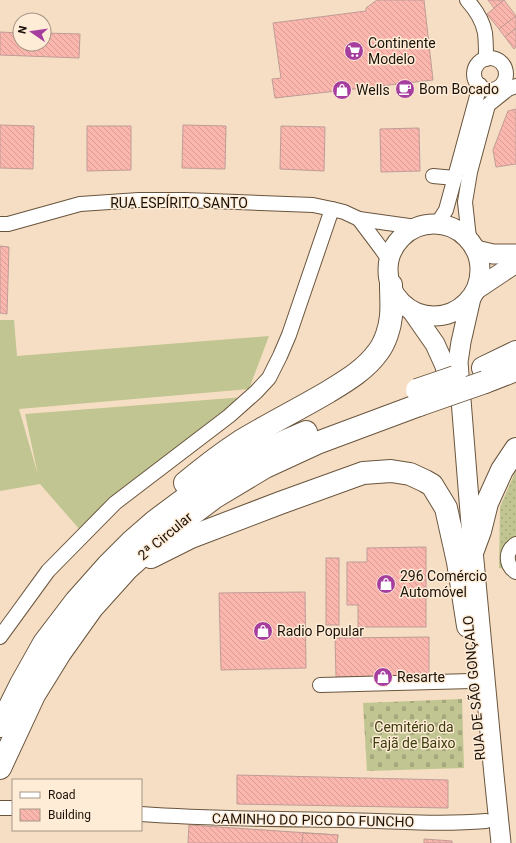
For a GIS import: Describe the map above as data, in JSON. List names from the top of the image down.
{
  "streets": {
    "highway": ["2ª Circular"],
    "main road": ["RUA DE SÃO GONÇALO"],
    "street": ["RUA ESPÍRITO SANTO", "CAMINHO DO PICO DO FUNCHO"]
  },
  "crossings": [
    ["RUA ESPÍRITO SANTO", "RUA DE SÃO GONÇALO"],
    ["RUA DE SÃO GONÇALO", "CAMINHO DO PICO DO FUNCHO"]
  ],
  "parks": ["Cemitério da Fajã de Baixo"],
  "places": {
    "supermarket": ["Continente Modelo"],
    "cafe": ["Bom Bocado"],
    "shop": [
      "Wells",
      "296 Comércio Automóvel",
      "Radio Popular",
      "Resarte"
    ]
  },
  "legend": ["Road", "Building"],
  "north": "left"
}
